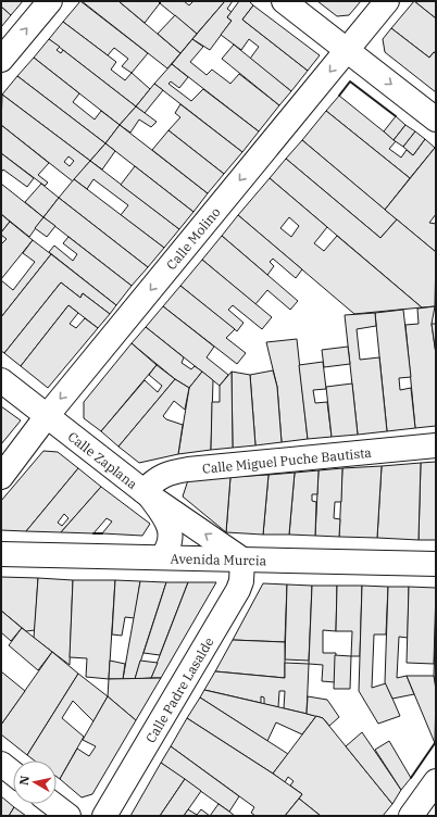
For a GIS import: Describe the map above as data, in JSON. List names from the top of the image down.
{
  "streets": {
    "street": [
      "Calle Molino",
      "Calle Zaplana",
      "Calle Miguel Puche Bautista",
      "Avenida Murcia",
      "Calle Padre Lasalde"
    ]
  },
  "crossings": [
    ["Calle Molino", "Calle Zaplana"],
    ["Calle Zaplana", "Calle Miguel Puche Bautista"],
    ["Calle Zaplana", "Avenida Murcia"],
    ["Avenida Murcia", "Calle Padre Lasalde"]
  ],
  "one_way": ["Calle Molino"],
  "north": "left"
}
